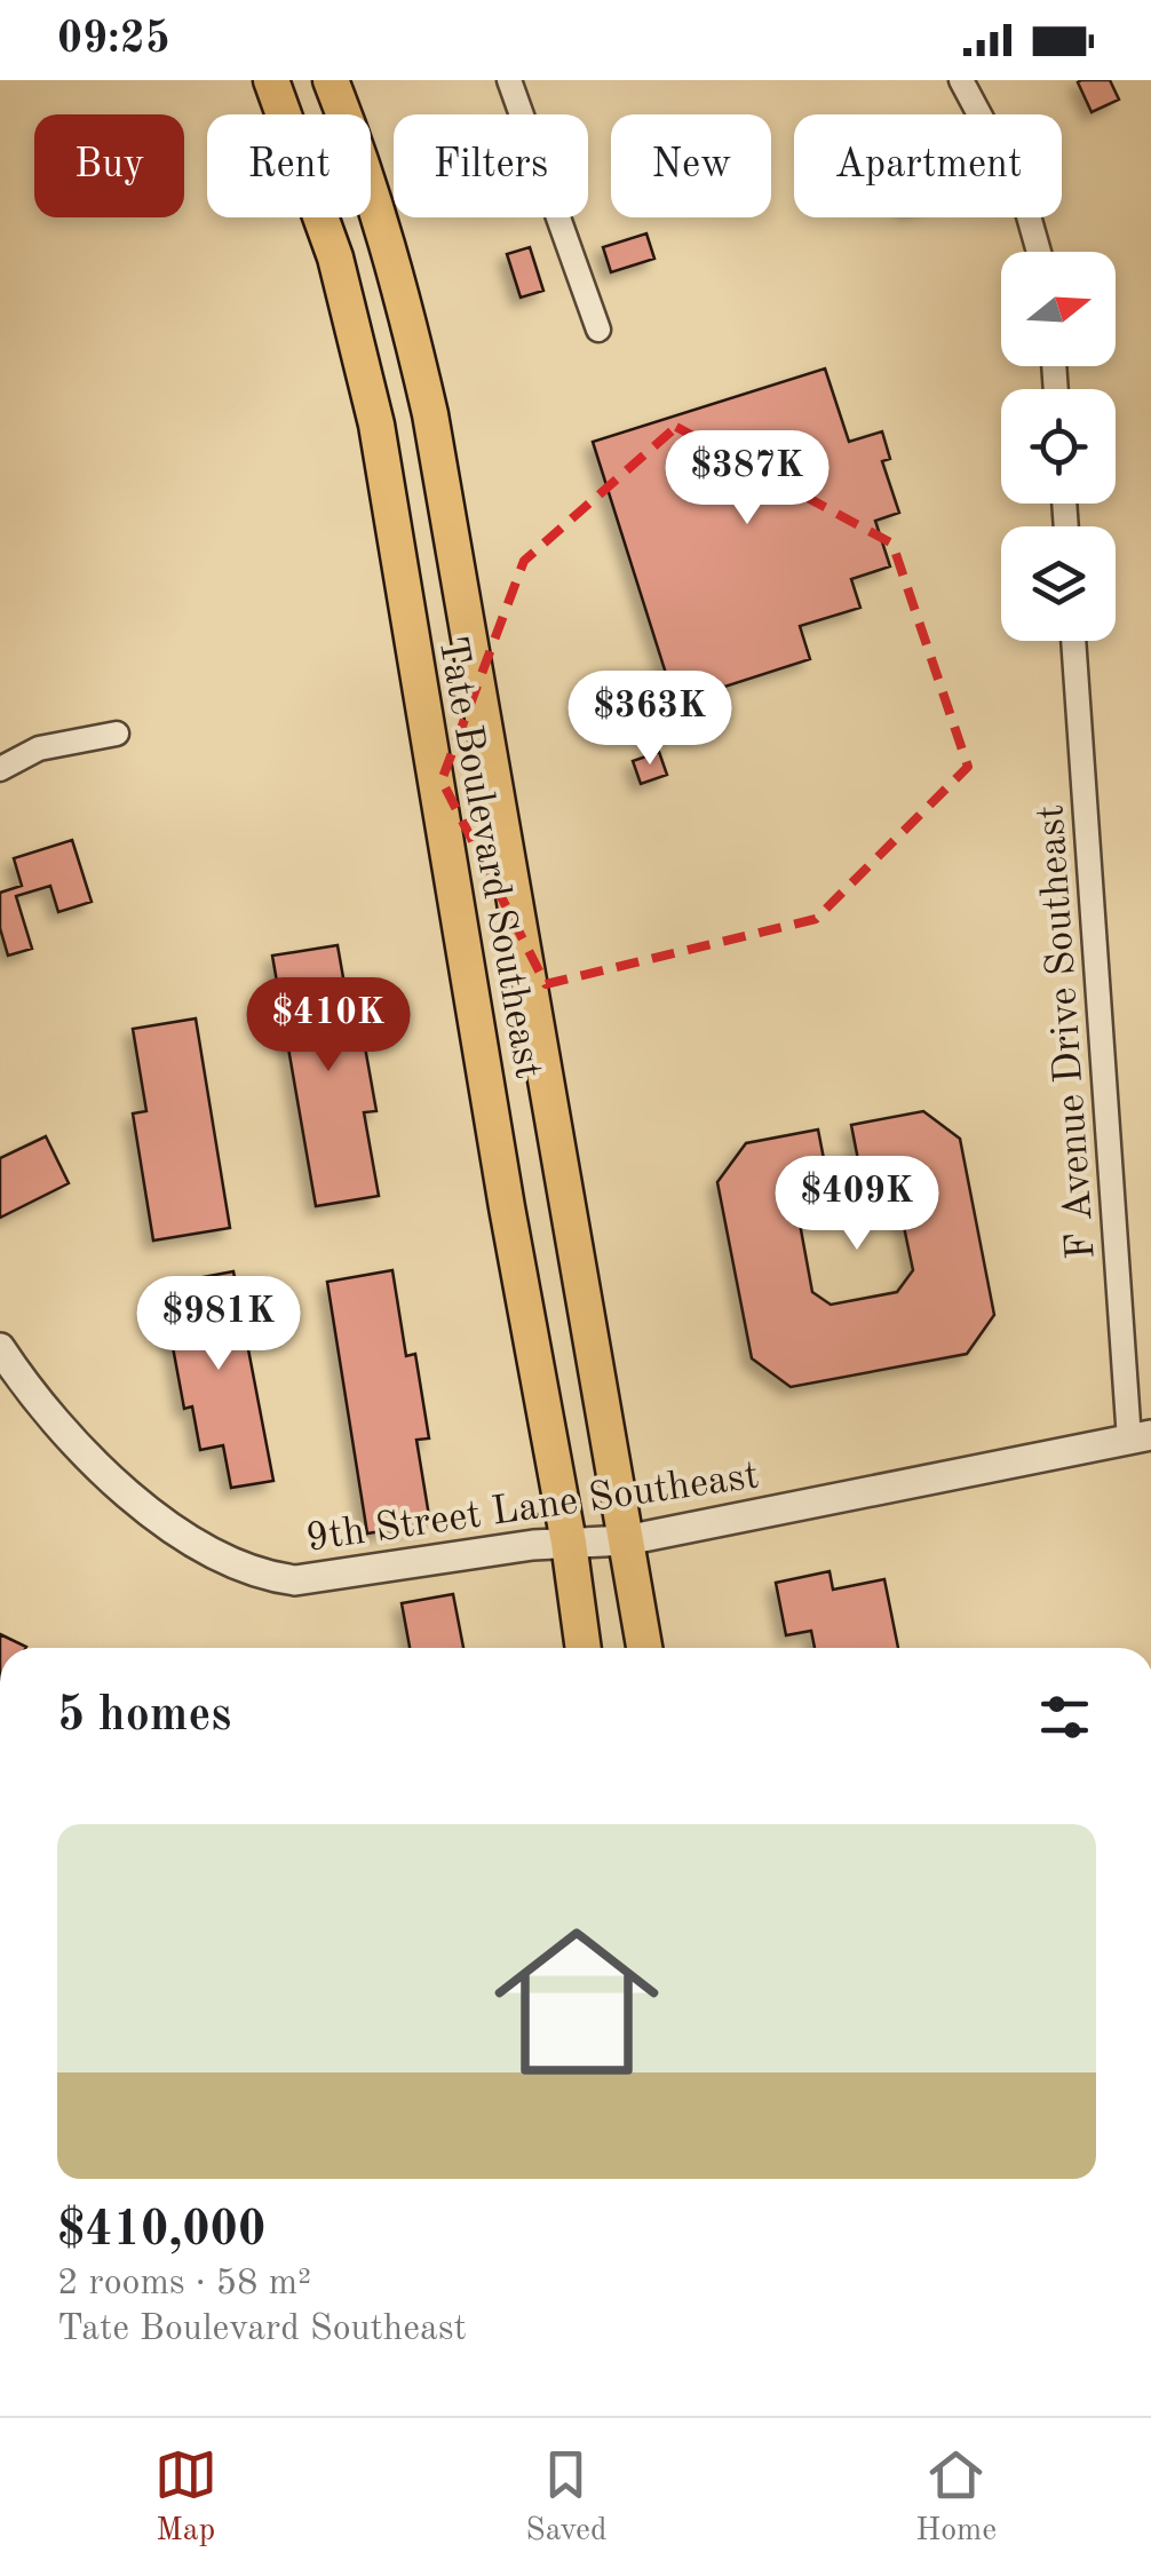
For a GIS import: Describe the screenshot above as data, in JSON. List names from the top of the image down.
{
  "streets": {
    "main road": ["Tate Boulevard Southeast"],
    "street": ["F Avenue Drive Southeast", "9th Street Lane Southeast"]
  },
  "crossings": [
    ["Tate Boulevard Southeast", "9th Street Lane Southeast"],
    ["F Avenue Drive Southeast", "9th Street Lane Southeast"]
  ],
  "north": "right",
  "page": {
    "status": "09:25",
    "chip": [
      "Buy",
      "Rent",
      "Filters",
      "New",
      "Apartment"
    ],
    "price": [
      "$387K",
      "$363K",
      "$410K",
      "$409K",
      "$981K"
    ],
    "heading": "5 homes",
    "list": [
      {
        "name": "$410,000",
        "note": "2 rooms · 58 m² · Tate Boulevard Southeast"
      }
    ],
    "tabs": ["Map", "Saved", "Home"]
  }
}
